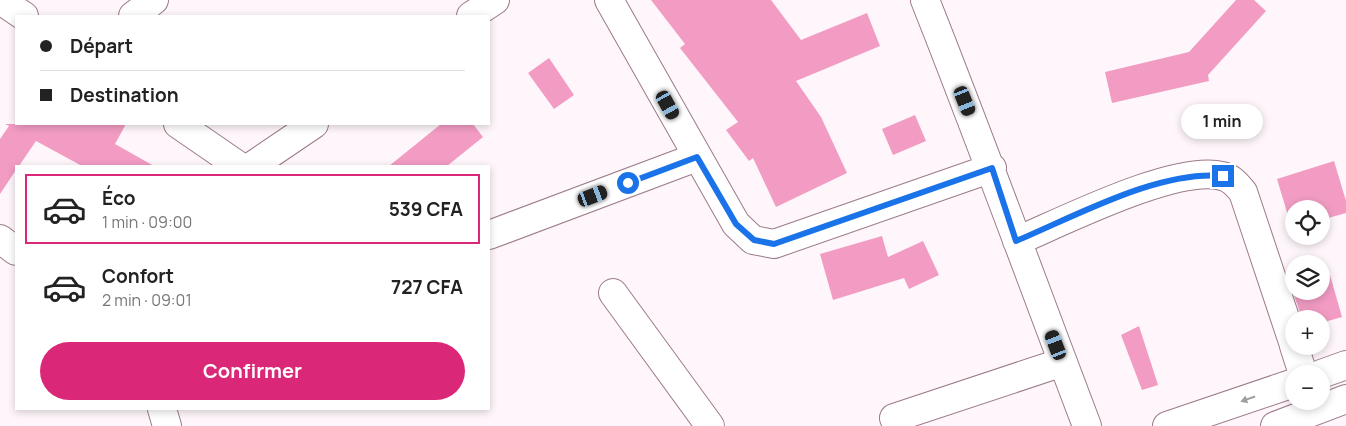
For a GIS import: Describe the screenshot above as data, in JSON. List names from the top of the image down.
{
  "page": {
    "banner": ["Départ", "Destination"],
    "bubble": "1 min",
    "list": [
      {
        "name": "Éco",
        "note": "1 min · 09:00",
        "value": "539 CFA"
      },
      {
        "name": "Confort",
        "note": "2 min · 09:01",
        "value": "727 CFA"
      }
    ],
    "map_buttons": ["+", "−"],
    "buttons": "Confirmer"
  }
}
